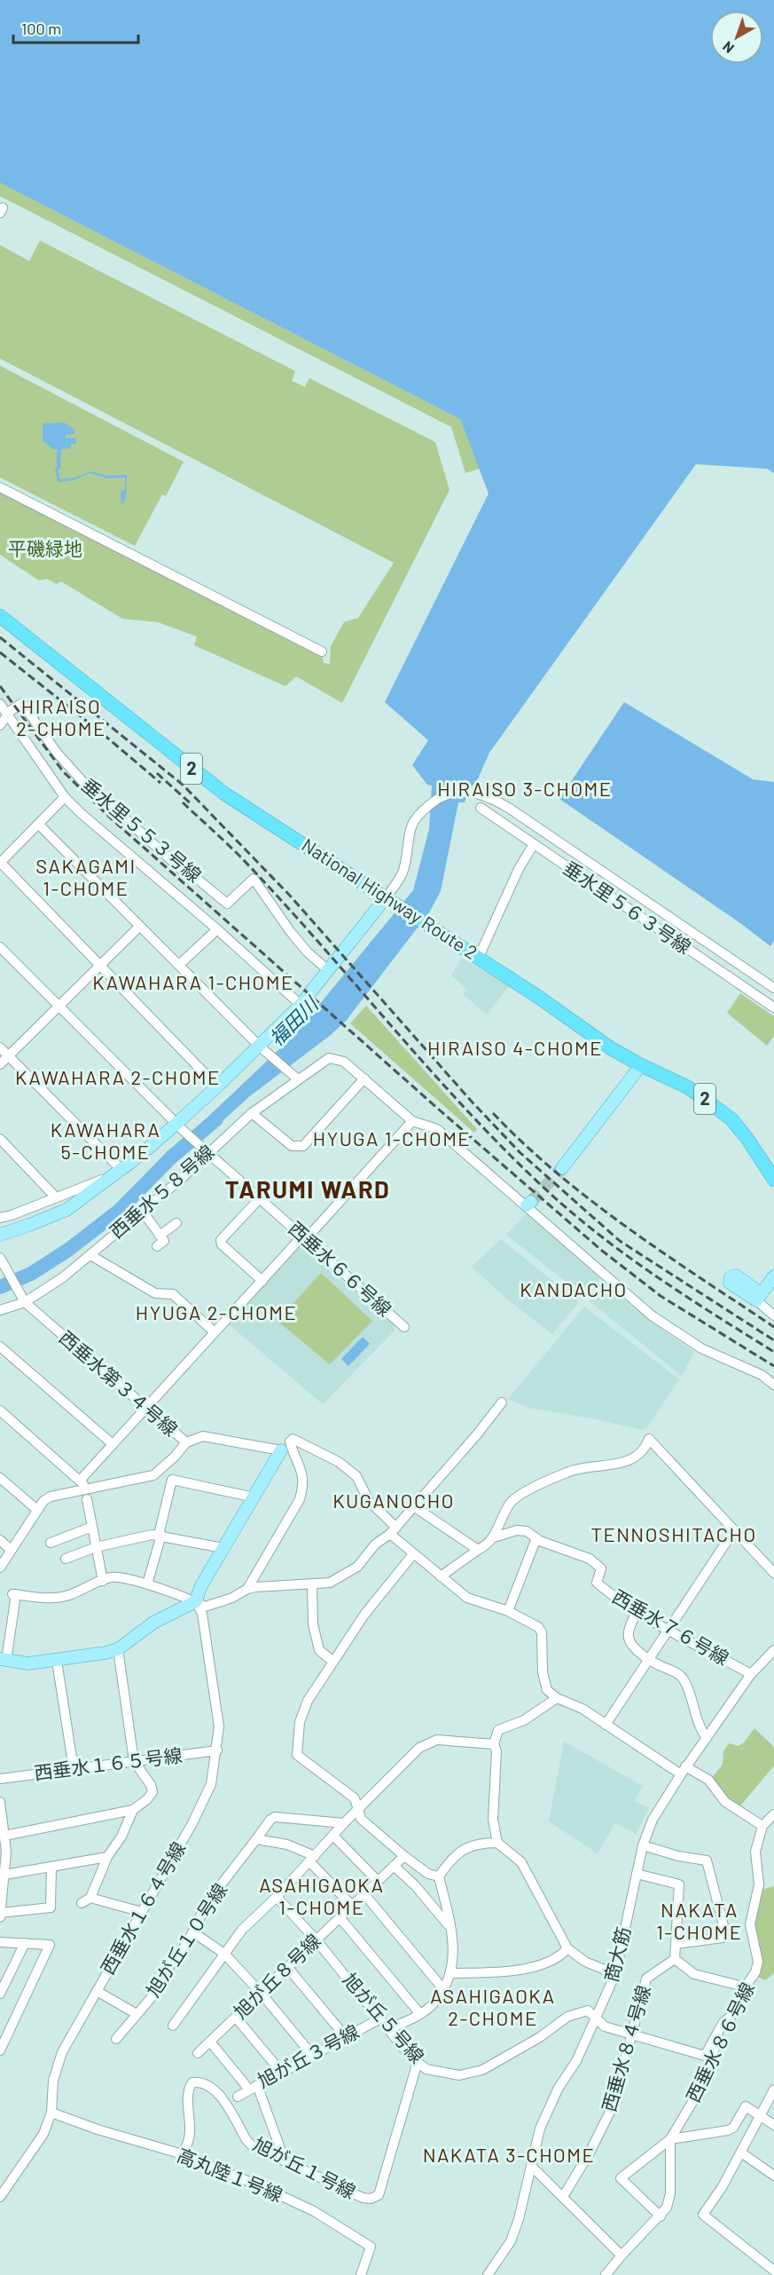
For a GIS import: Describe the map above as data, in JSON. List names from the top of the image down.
{
  "streets": {
    "highway": ["2", "National Highway Route 2"],
    "street": [
      "垂水里５５３号線",
      "垂水里５６３号線",
      "西垂水５８号線",
      "西垂水６６号線",
      "西垂水第３４号線",
      "西垂水７６号線",
      "西垂水１６５号線",
      "西垂水１６４号線",
      "旭が丘１０号線",
      "商大筋",
      "旭が丘８号線",
      "旭が丘５号線",
      "西垂水８６号線",
      "西垂水８４号線",
      "旭が丘３号線",
      "旭が丘１号線",
      "高丸陸１号線"
    ]
  },
  "crossings": [
    ["西垂水５８号線", "西垂水６６号線"],
    ["西垂水５８号線", "西垂水第３４号線"],
    ["西垂水７６号線", "商大筋"],
    ["西垂水１６５号線", "西垂水１６４号線"],
    ["西垂水１６４号線", "高丸陸１号線"],
    ["商大筋", "旭が丘５号線"],
    ["旭が丘８号線", "旭が丘５号線"],
    ["旭が丘５号線", "旭が丘３号線"],
    ["旭が丘５号線", "旭が丘１号線"],
    ["旭が丘１号線", "高丸陸１号線"]
  ],
  "districts": [
    "HIRAISO 2-CHOME",
    "HIRAISO 3-CHOME",
    "SAKAGAMI 1-CHOME",
    "KAWAHARA 1-CHOME",
    "HIRAISO 4-CHOME",
    "KAWAHARA 2-CHOME",
    "KAWAHARA 5-CHOME",
    "HYUGA 1-CHOME",
    "TARUMI WARD",
    "KANDACHO",
    "HYUGA 2-CHOME",
    "KUGANOCHO",
    "TENNOSHITACHO",
    "ASAHIGAOKA 1-CHOME",
    "NAKATA 1-CHOME",
    "ASAHIGAOKA 2-CHOME",
    "NAKATA 3-CHOME"
  ],
  "water": ["福田川"],
  "parks": ["平磯緑地"],
  "scale_bar": "100 m",
  "north": "bottom left"
}
